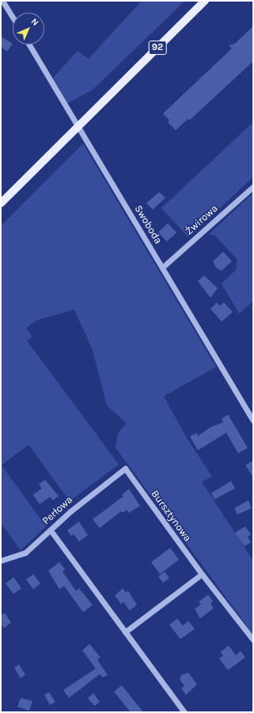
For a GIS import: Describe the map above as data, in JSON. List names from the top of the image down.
{
  "streets": {
    "main road": ["92"],
    "street": [
      "Żwirowa",
      "Swoboda",
      "Perłowa",
      "Bursztynowa"
    ]
  },
  "crossings": [
    ["92", "Swoboda"],
    ["Żwirowa", "Swoboda"],
    ["Perłowa", "Bursztynowa"]
  ],
  "north": "top right"
}
